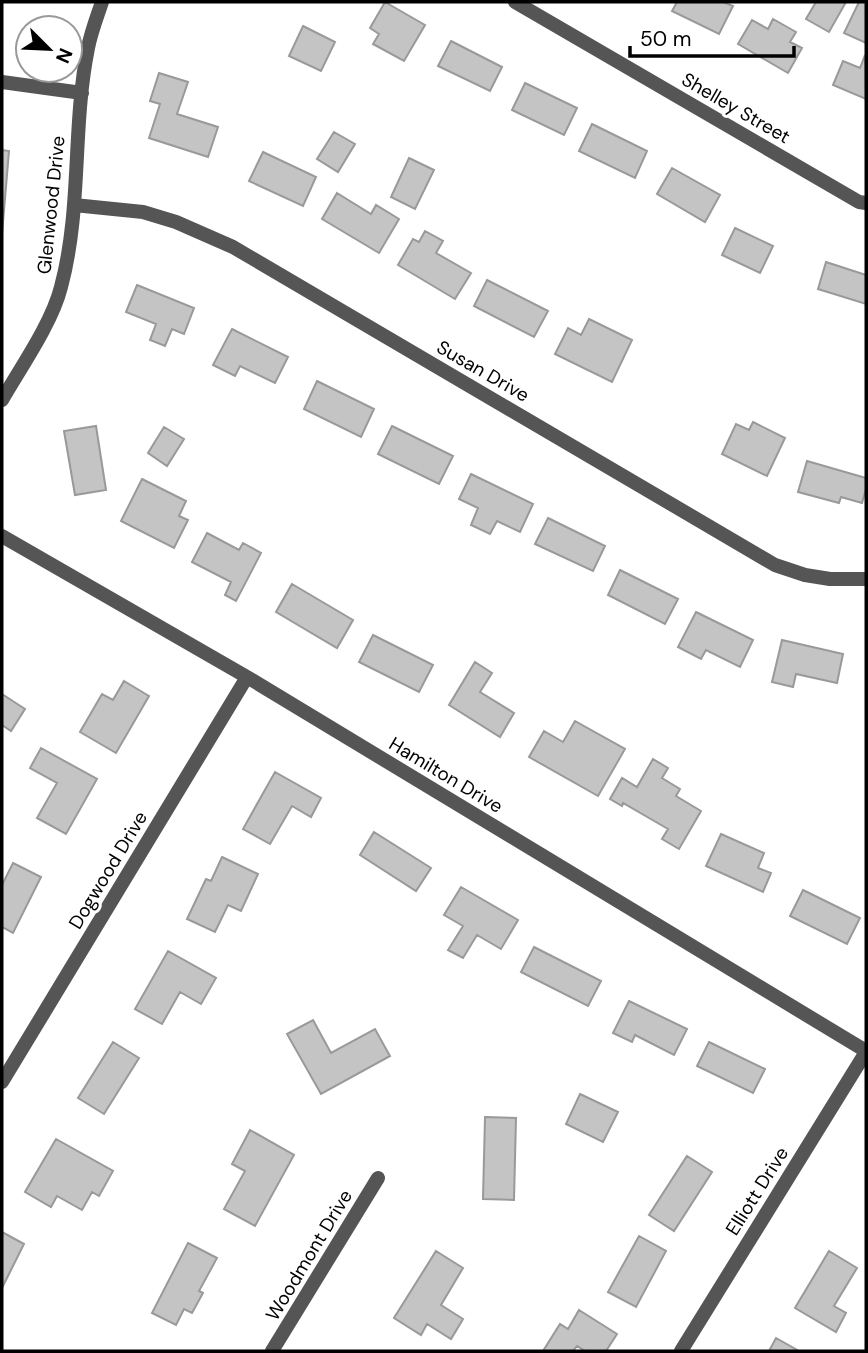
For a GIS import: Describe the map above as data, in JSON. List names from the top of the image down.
{
  "streets": {
    "street": [
      "Shelley Street",
      "Glenwood Drive",
      "Susan Drive",
      "Hamilton Drive",
      "Dogwood Drive",
      "Elliott Drive",
      "Woodmont Drive"
    ]
  },
  "crossings": [
    ["Glenwood Drive", "Susan Drive"],
    ["Hamilton Drive", "Dogwood Drive"],
    ["Hamilton Drive", "Elliott Drive"]
  ],
  "scale_bar": "50 m",
  "north": "bottom right"
}
